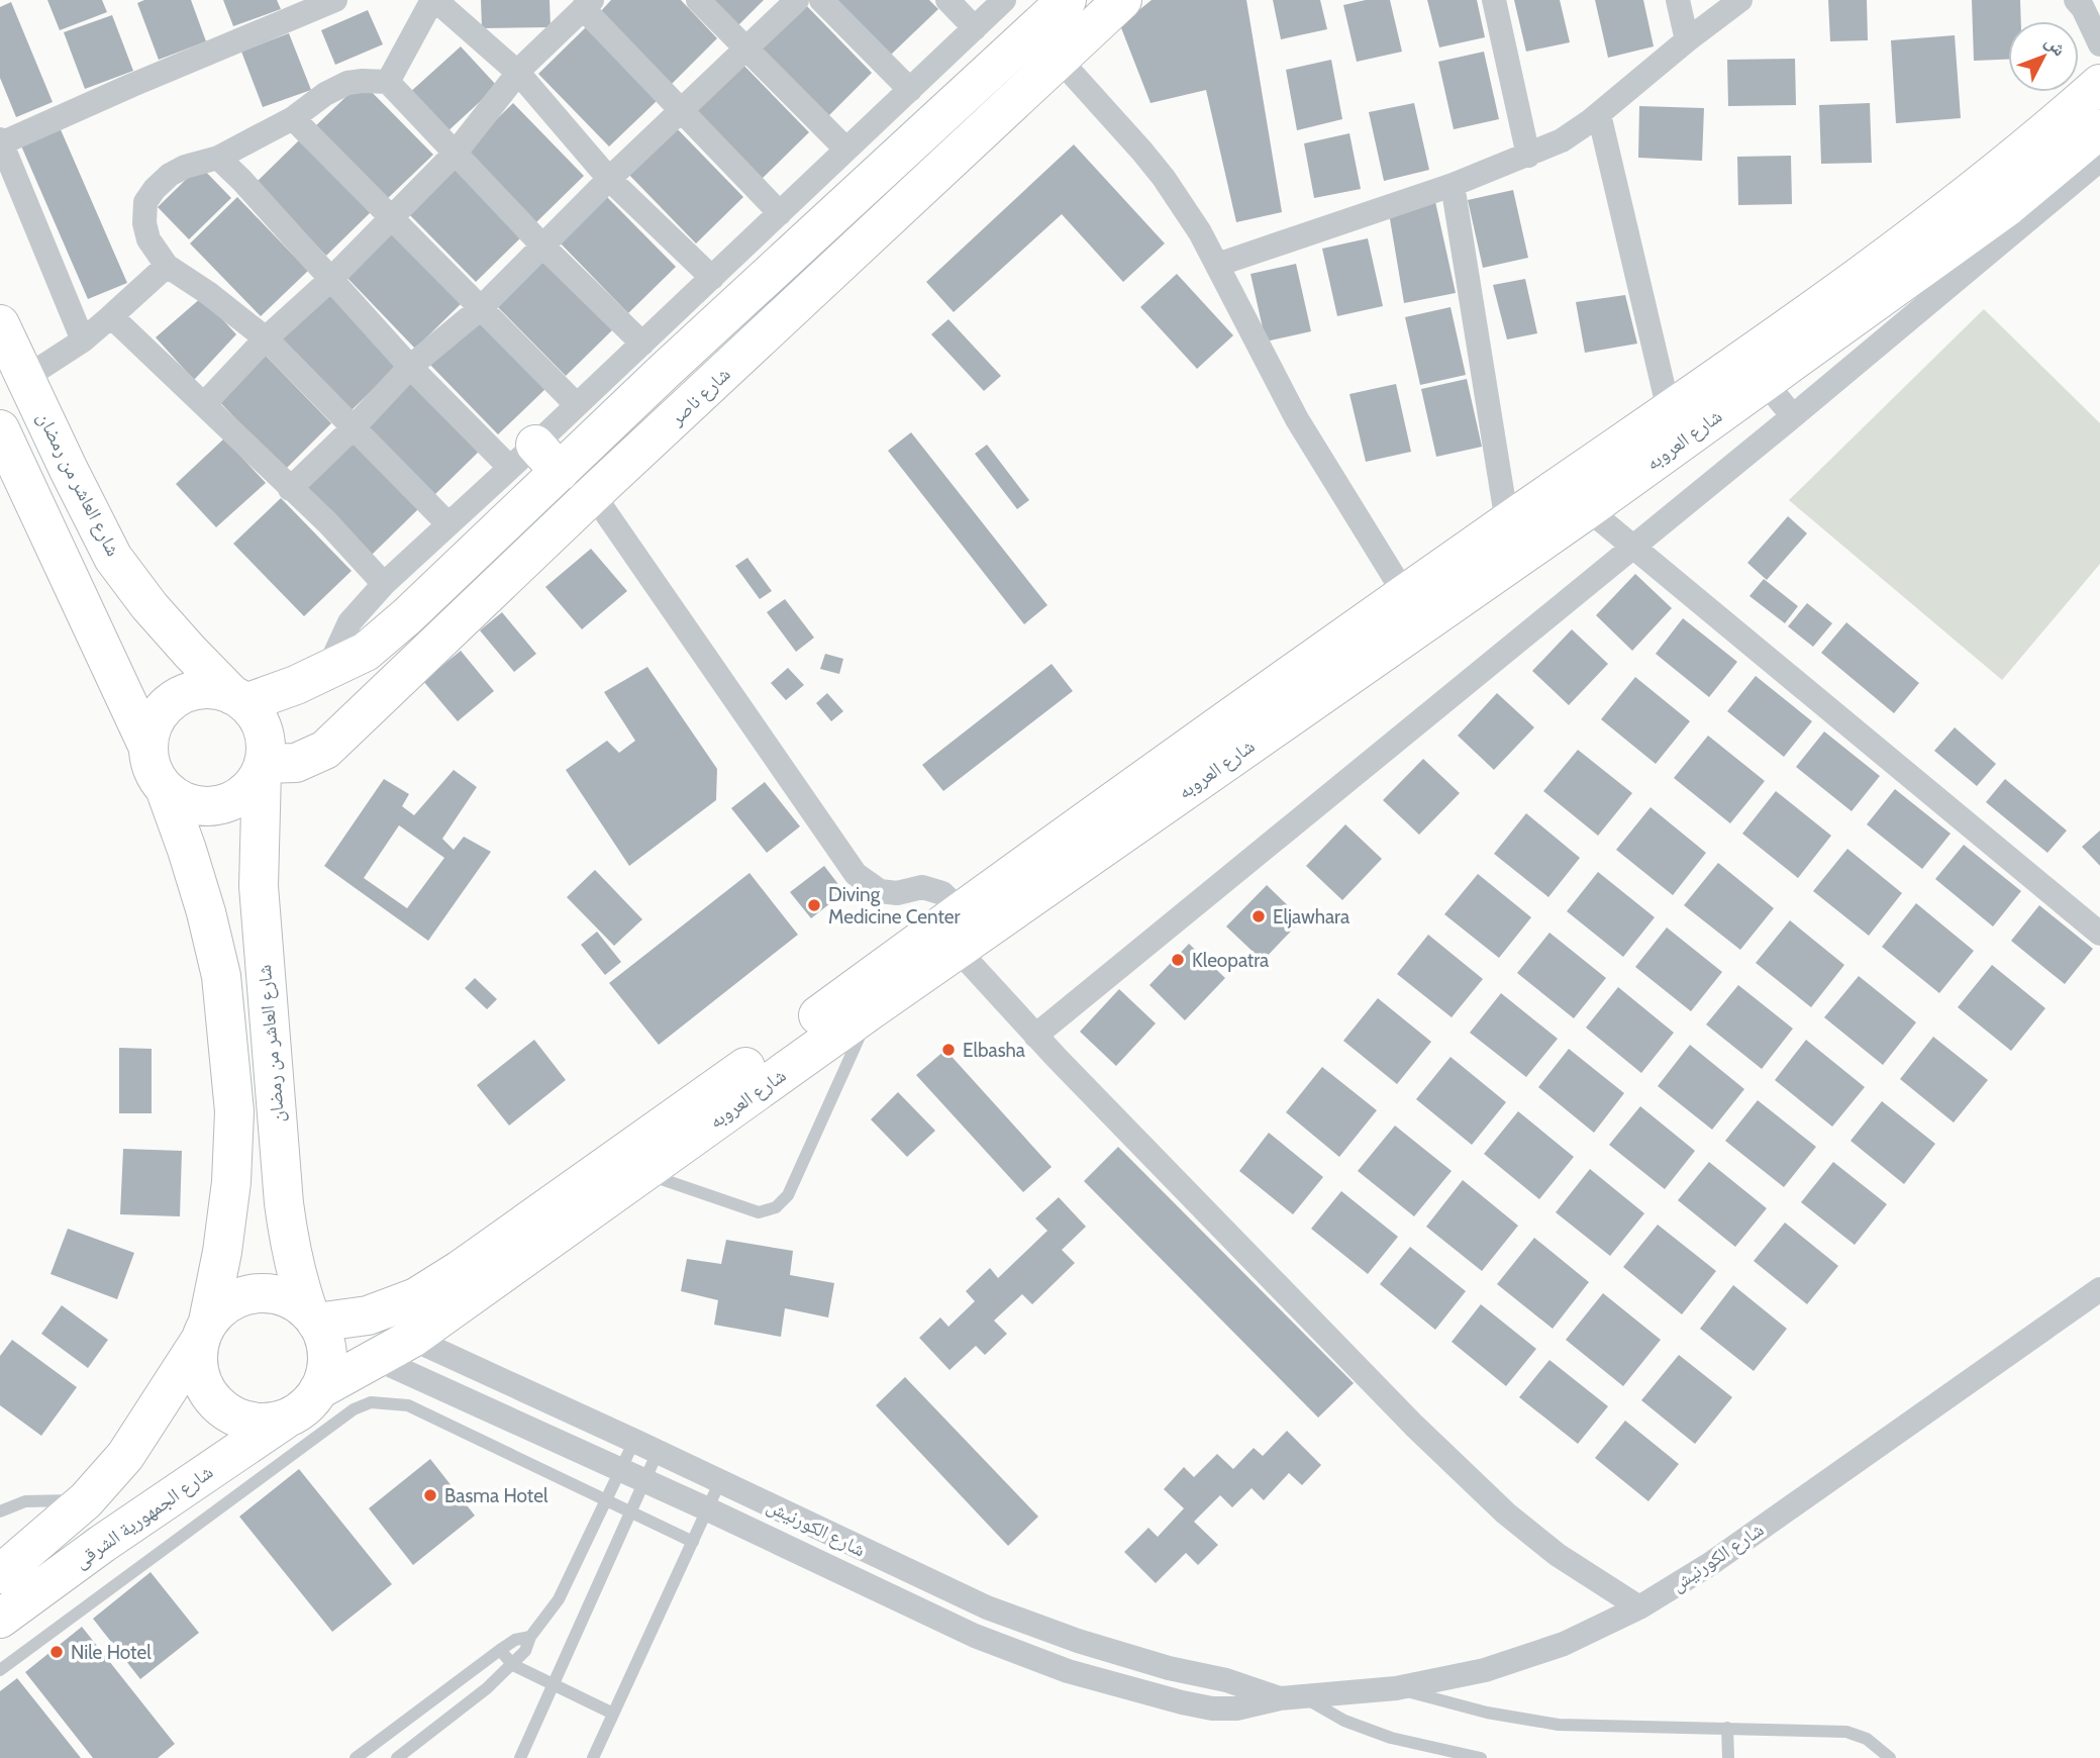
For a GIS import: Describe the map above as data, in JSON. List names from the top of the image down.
{
  "streets": {
    "main road": [
      "شارع ناصر",
      "شارع العروبه",
      "شارع العاشر من رمضان",
      "شارع الجمهورية الشرقى"
    ],
    "street": ["شارع الكورنيش"]
  },
  "crossings": [
    ["شارع ناصر", "شارع العاشر من رمضان"],
    ["شارع العروبه", "شارع العاشر من رمضان"],
    ["شارع العروبه", "شارع الجمهورية الشرقى"],
    ["شارع العروبه", "شارع الكورنيش"],
    ["شارع العاشر من رمضان", "شارع الجمهورية الشرقى"]
  ],
  "places": [
    "Diving Medicine Center",
    "Eljawhara",
    "Kleopatra",
    "Elbasha",
    "Basma Hotel",
    "Nile Hotel"
  ],
  "north": "top right"
}
